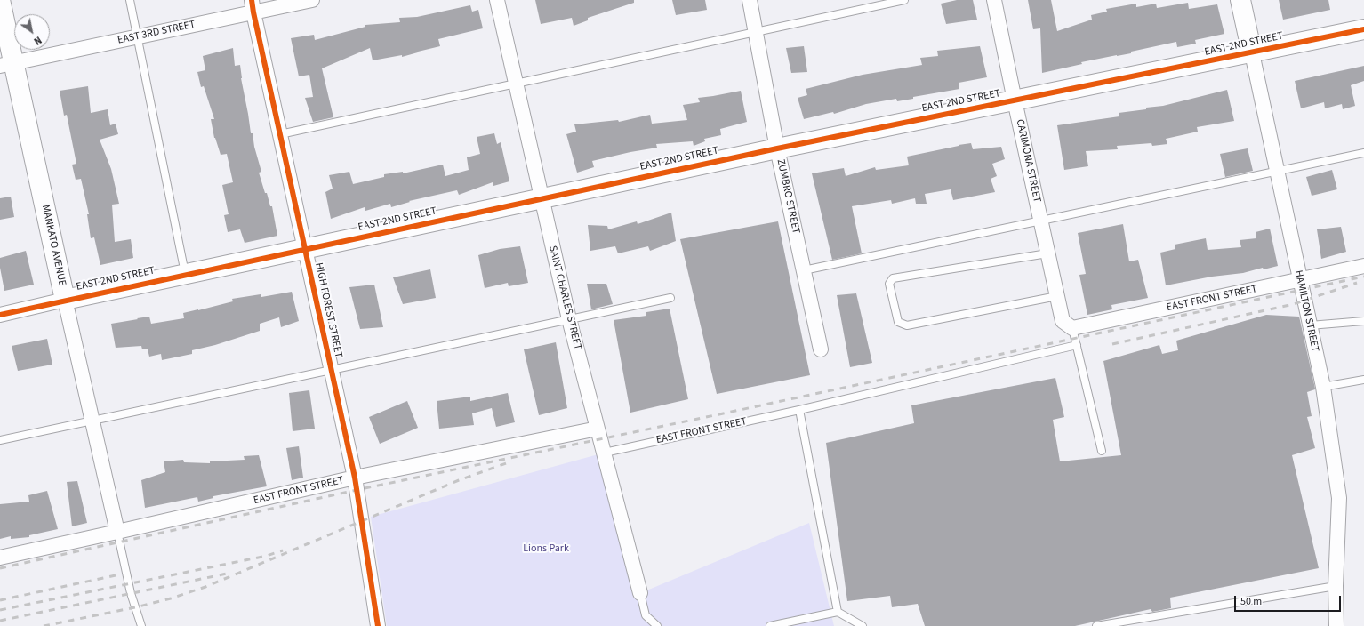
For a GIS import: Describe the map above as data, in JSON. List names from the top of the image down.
{
  "streets": {
    "street": [
      "EAST 3RD STREET",
      "EAST 2ND STREET",
      "CARIMONA STREET",
      "ZUMBRO STREET",
      "MANKATO AVENUE",
      "SAINT CHARLES STREET",
      "EAST FRONT STREET",
      "HIGH FOREST STREET",
      "HAMILTON STREET"
    ]
  },
  "crossings": [
    ["EAST 3RD STREET", "MANKATO AVENUE"],
    ["EAST 3RD STREET", "HIGH FOREST STREET"],
    ["EAST 2ND STREET", "CARIMONA STREET"],
    ["EAST 2ND STREET", "ZUMBRO STREET"],
    ["EAST 2ND STREET", "MANKATO AVENUE"],
    ["EAST 2ND STREET", "SAINT CHARLES STREET"],
    ["EAST 2ND STREET", "HIGH FOREST STREET"],
    ["EAST 2ND STREET", "HAMILTON STREET"],
    ["CARIMONA STREET", "EAST FRONT STREET"],
    ["MANKATO AVENUE", "EAST FRONT STREET"],
    ["SAINT CHARLES STREET", "EAST FRONT STREET"],
    ["EAST FRONT STREET", "HIGH FOREST STREET"],
    ["EAST FRONT STREET", "HAMILTON STREET"]
  ],
  "parks": ["Lions Park"],
  "scale_bar": "50 m",
  "north": "bottom right"
}
